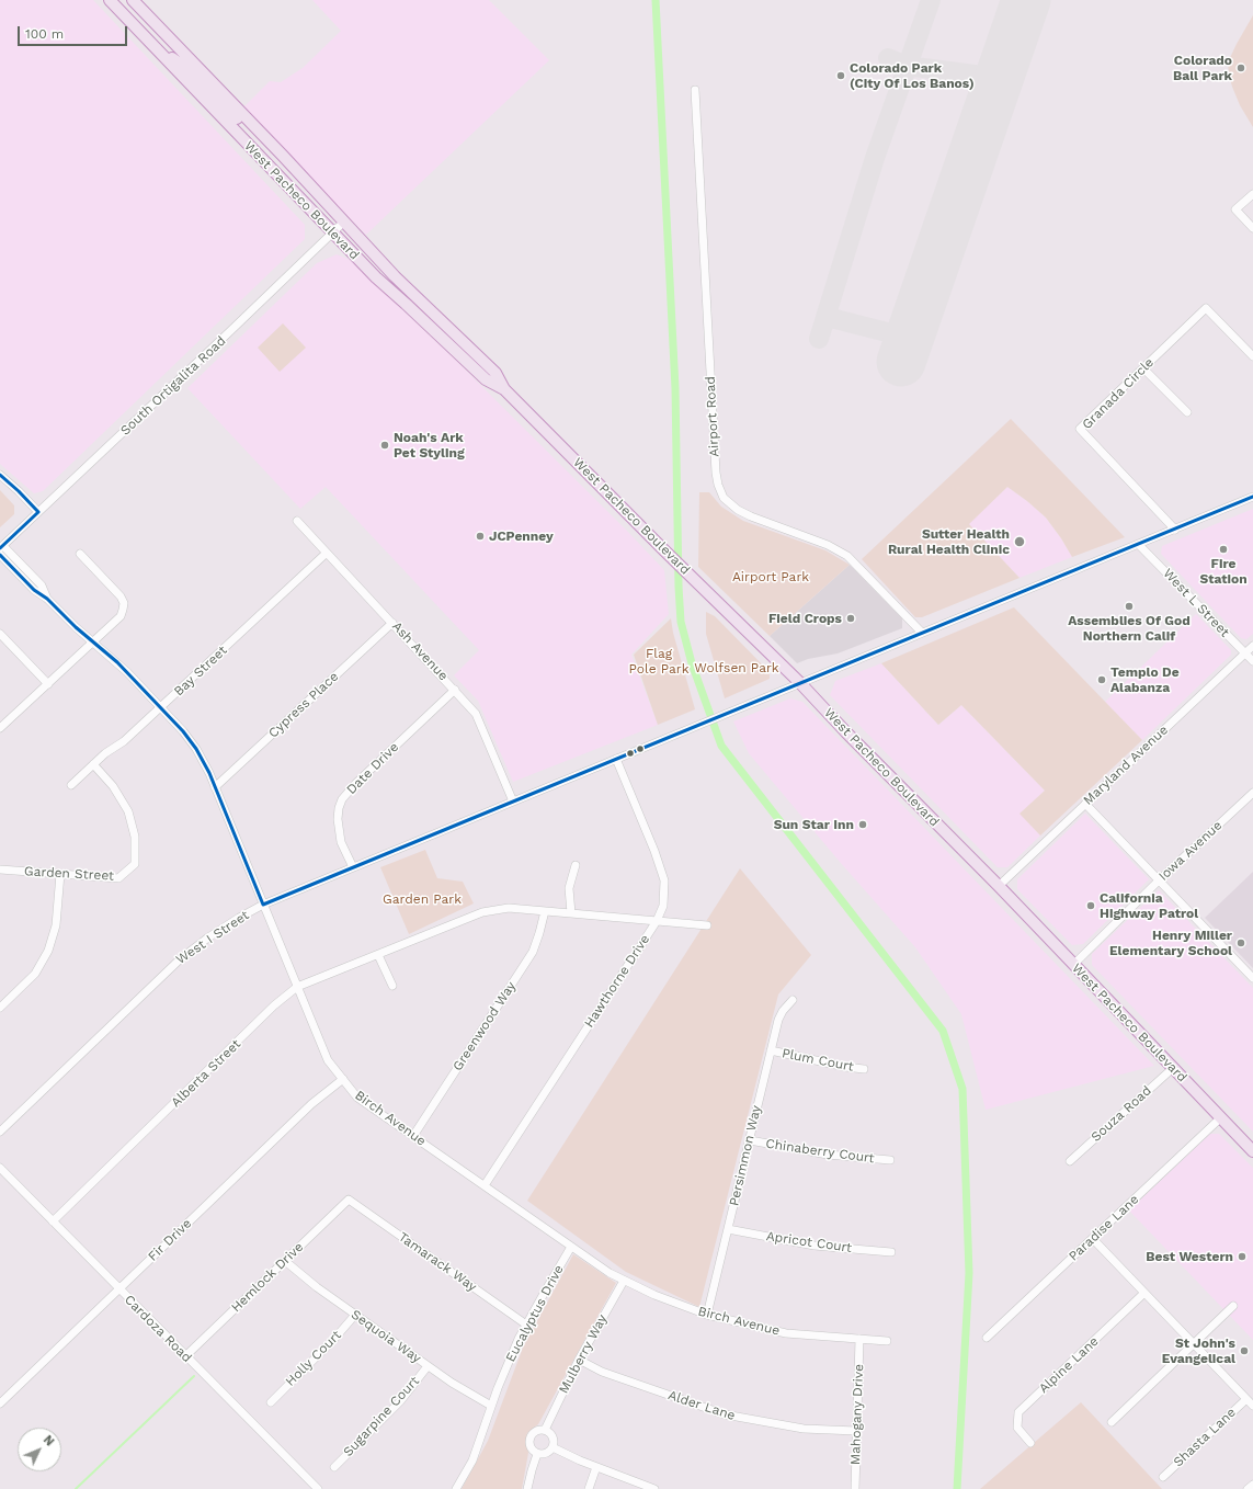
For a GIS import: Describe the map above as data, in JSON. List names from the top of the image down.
{
  "streets": {
    "highway": ["West Pacheco Boulevard"],
    "street": [
      "South Ortigalita Road",
      "Granada Circle",
      "Airport Road",
      "West L Street",
      "Ash Avenue",
      "Bay Street",
      "Cypress Place",
      "Maryland Avenue",
      "Date Drive",
      "Iowa Avenue",
      "Garden Street",
      "West I Street",
      "Hawthorne Drive",
      "Greenwood Way",
      "Plum Court",
      "Alberta Street",
      "Souza Road",
      "Birch Avenue",
      "Chinaberry Court",
      "Persimmon Way",
      "Paradise Lane",
      "Fir Drive",
      "Apricot Court",
      "Tamarack Way",
      "Hemlock Drive",
      "Eucalyptus Drive",
      "Cardoza Road",
      "Sequoia Way",
      "Mulberry Way",
      "Holly Court",
      "Alpine Lane",
      "Alder Lane",
      "Mahogany Drive",
      "Sugarpine Court",
      "Shasta Lane"
    ]
  },
  "crossings": [
    ["West Pacheco Boulevard", "South Ortigalita Road"],
    ["West Pacheco Boulevard", "Maryland Avenue"],
    ["West Pacheco Boulevard", "Iowa Avenue"],
    ["West Pacheco Boulevard", "West I Street"],
    ["West Pacheco Boulevard", "Souza Road"],
    ["West Pacheco Boulevard", "Paradise Lane"],
    ["South Ortigalita Road", "Birch Avenue"],
    ["Granada Circle", "West I Street"],
    ["Airport Road", "West I Street"],
    ["West L Street", "Maryland Avenue"],
    ["West L Street", "West I Street"],
    ["Ash Avenue", "Bay Street"],
    ["Ash Avenue", "Cypress Place"],
    ["Ash Avenue", "Date Drive"],
    ["Ash Avenue", "West I Street"],
    ["Bay Street", "Garden Street"],
    ["Bay Street", "Birch Avenue"],
    ["Cypress Place", "Birch Avenue"],
    ["Date Drive", "West I Street"],
    ["West I Street", "Hawthorne Drive"],
    ["West I Street", "Birch Avenue"],
    ["Hawthorne Drive", "Alberta Street"],
    ["Hawthorne Drive", "Birch Avenue"],
    ["Greenwood Way", "Alberta Street"],
    ["Greenwood Way", "Birch Avenue"],
    ["Plum Court", "Persimmon Way"],
    ["Alberta Street", "Birch Avenue"],
    ["Alberta Street", "Cardoza Road"],
    ["Birch Avenue", "Persimmon Way"],
    ["Birch Avenue", "Fir Drive"],
    ["Birch Avenue", "Eucalyptus Drive"],
    ["Birch Avenue", "Mulberry Way"],
    ["Birch Avenue", "Mahogany Drive"],
    ["Chinaberry Court", "Persimmon Way"],
    ["Persimmon Way", "Apricot Court"],
    ["Fir Drive", "Cardoza Road"],
    ["Tamarack Way", "Hemlock Drive"],
    ["Tamarack Way", "Eucalyptus Drive"],
    ["Hemlock Drive", "Cardoza Road"],
    ["Hemlock Drive", "Sequoia Way"],
    ["Eucalyptus Drive", "Sequoia Way"],
    ["Sequoia Way", "Holly Court"],
    ["Sequoia Way", "Sugarpine Court"],
    ["Mulberry Way", "Alder Lane"],
    ["Alder Lane", "Mahogany Drive"]
  ],
  "parks": [
    "Airport Park",
    "Flag Pole Park",
    "Wolfsen Park",
    "Garden Park"
  ],
  "places": [
    "Colorado Ball Park",
    "Colorado Park (City Of Los Banos)",
    "Noah's Ark Pet Styling",
    "JCPenney",
    "Sutter Health Rural Health Clinic",
    "Fire Station",
    "Assemblies Of God Northern Calif",
    "Field Crops",
    "Templo De Alabanza",
    "Sun Star Inn",
    "California Highway Patrol",
    "Henry Miller Elementary School",
    "Best Western",
    "St John's Evangelical"
  ],
  "scale_bar": "100 m",
  "north": "top right"
}
